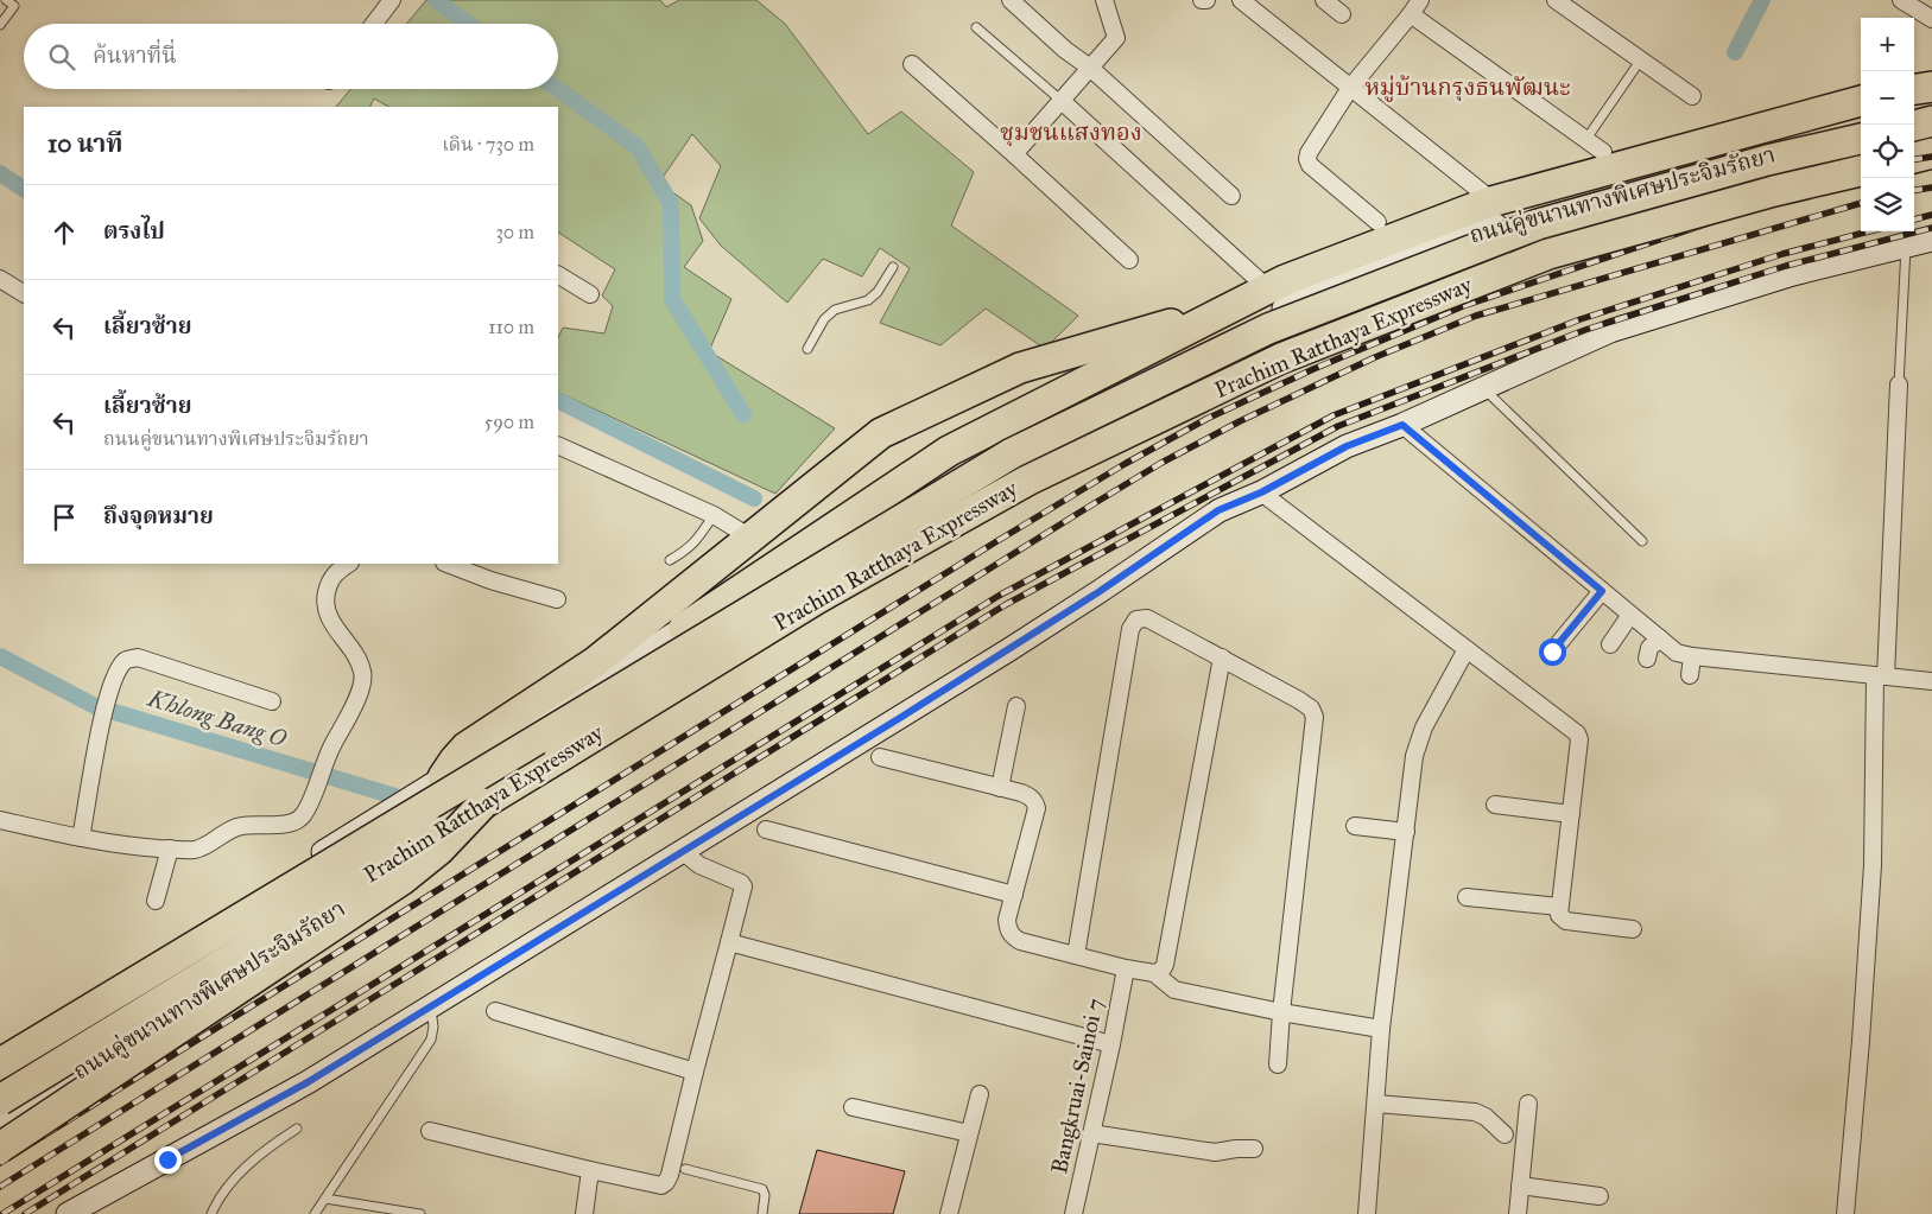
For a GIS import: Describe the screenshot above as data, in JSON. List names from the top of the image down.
{
  "streets": {
    "highway": ["Prachim Ratthaya Expressway"],
    "main road": ["ถนนคู่ขนานทางพิเศษประจิมรัถยา"],
    "street": ["Bangkruai-Sainoi 7"]
  },
  "districts": ["หมู่บ้านกรุงธนพัฒนะ", "ชุมชนแสงทอง"],
  "water": ["Khlong Bang O"],
  "page": {
    "map_buttons": ["+", "−"],
    "search": "ค้นหาที่นี่",
    "heading": ["10 นาที", "เดิน · 730 m"],
    "list": [
      ["ตรงไป", "30 m"],
      ["เลี้ยวซ้าย", "110 m"],
      ["เลี้ยวซ้าย", "ถนนคู่ขนานทางพิเศษประจิมรัถยา", "590 m"],
      "ถึงจุดหมาย"
    ]
  }
}
